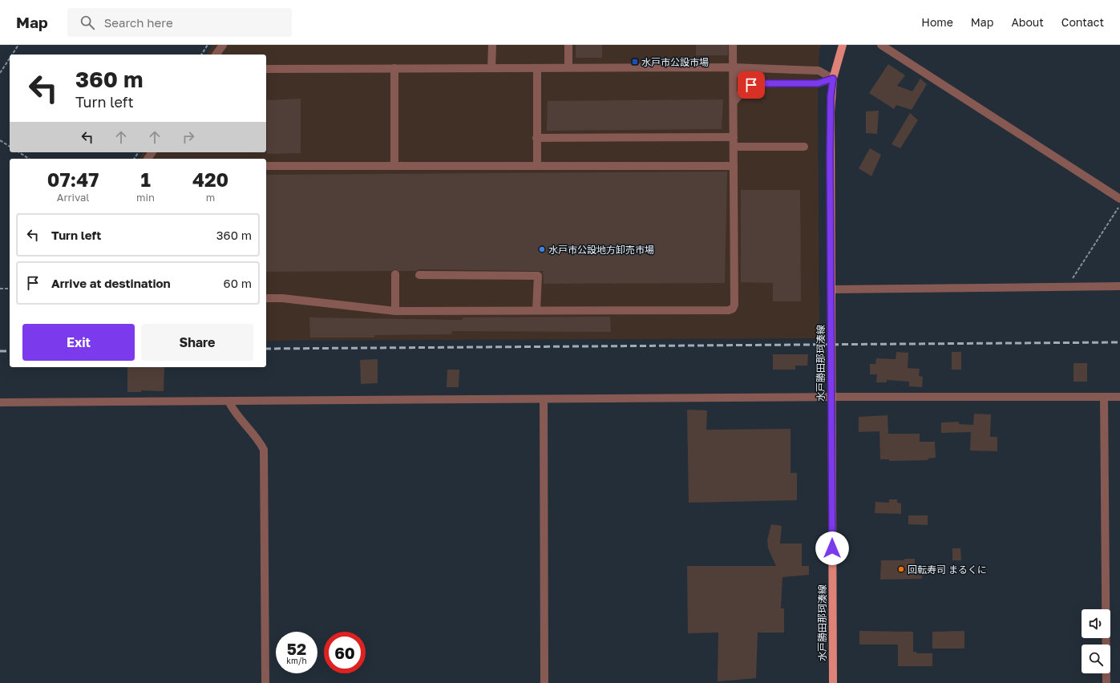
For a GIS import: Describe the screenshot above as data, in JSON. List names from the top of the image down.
{
  "streets": {
    "main road": ["水戸勝田那珂湊線"]
  },
  "places": {
    "transit": ["水戸市公設市場"],
    "other": ["水戸市公設地方卸売市場", "回転寿司 まるくに"]
  },
  "page": {
    "header": "Map",
    "search": "Search here",
    "nav": [
      "Home",
      "Map",
      "About",
      "Contact"
    ],
    "turn": ["360 m", "Turn left"],
    "eta": [
      "07:47",
      "Arrival",
      "1",
      "min",
      "420",
      "m"
    ],
    "list": [
      {
        "name": "Turn left",
        "value": "360 m"
      },
      {
        "name": "Arrive at destination",
        "value": "60 m"
      }
    ],
    "buttons": ["Exit", "Share"],
    "speed": "52 km/h",
    "limit": "60"
  }
}
